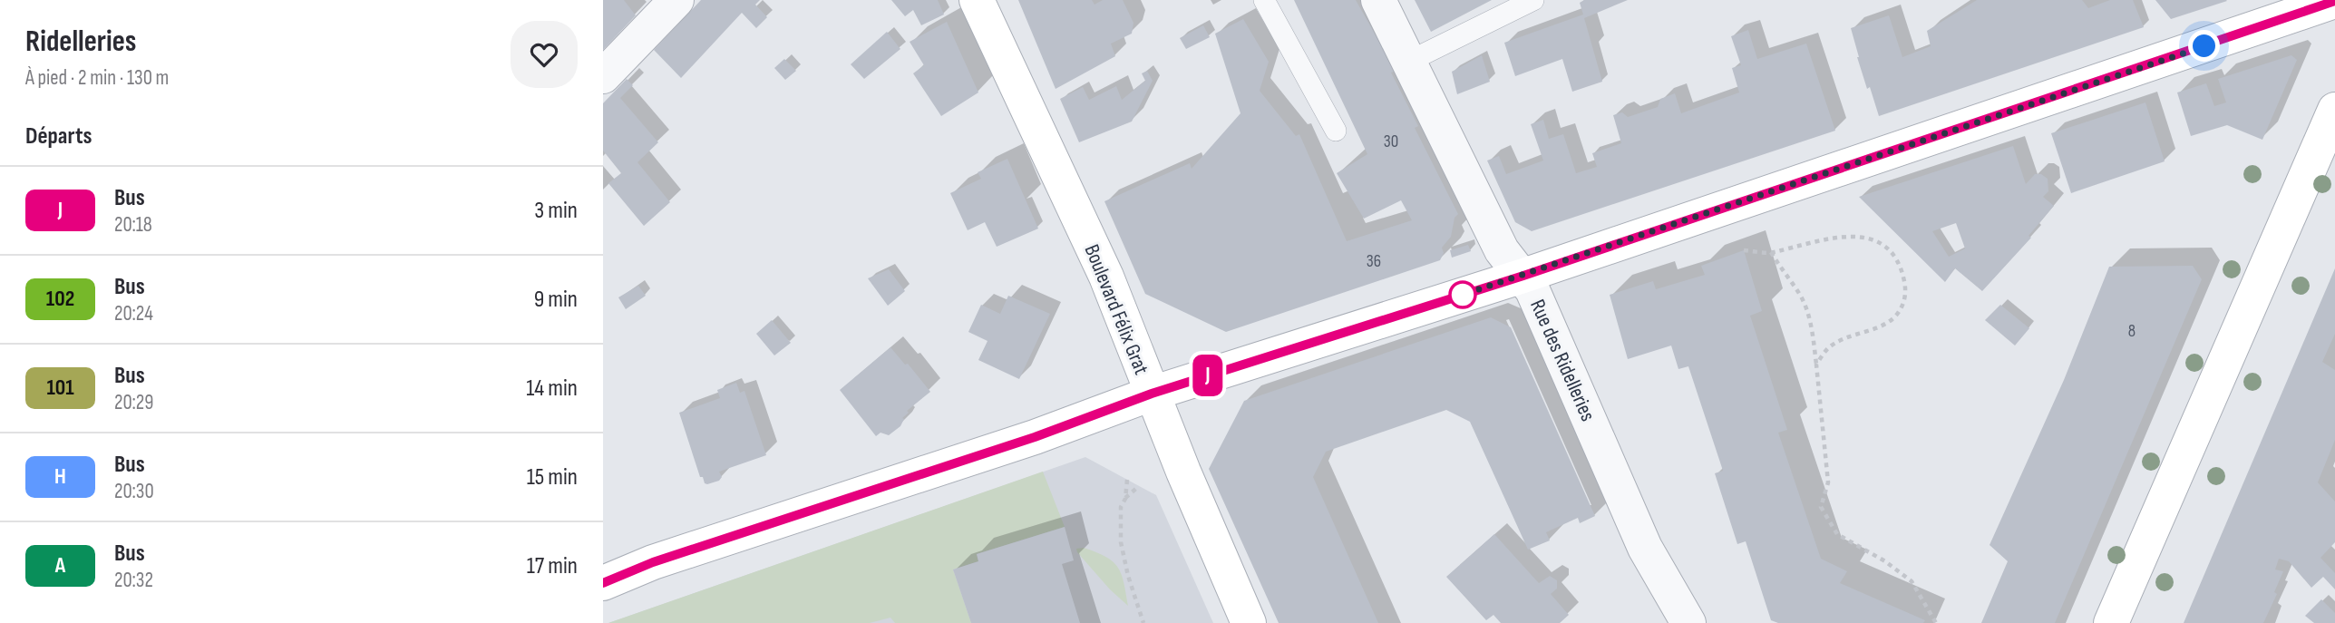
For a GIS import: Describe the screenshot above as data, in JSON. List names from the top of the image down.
{
  "streets": {
    "main road": ["Boulevard Félix Grat"],
    "street": ["Rue des Ridelleries"]
  },
  "lines": ["bus line J"],
  "house_numbers": ["30", "36", "8"],
  "page": {
    "heading": [
      ["Ridelleries", "À pied · 2 min · 130 m"],
      "Départs"
    ],
    "on_map": "J",
    "list": [
      {
        "mark": "J",
        "name": "Bus",
        "note": "20:18",
        "value": "3 min"
      },
      {
        "mark": "102",
        "name": "Bus",
        "note": "20:24",
        "value": "9 min"
      },
      {
        "mark": "101",
        "name": "Bus",
        "note": "20:29",
        "value": "14 min"
      },
      {
        "mark": "H",
        "name": "Bus",
        "note": "20:30",
        "value": "15 min"
      },
      {
        "mark": "A",
        "name": "Bus",
        "note": "20:32",
        "value": "17 min"
      }
    ]
  }
}
